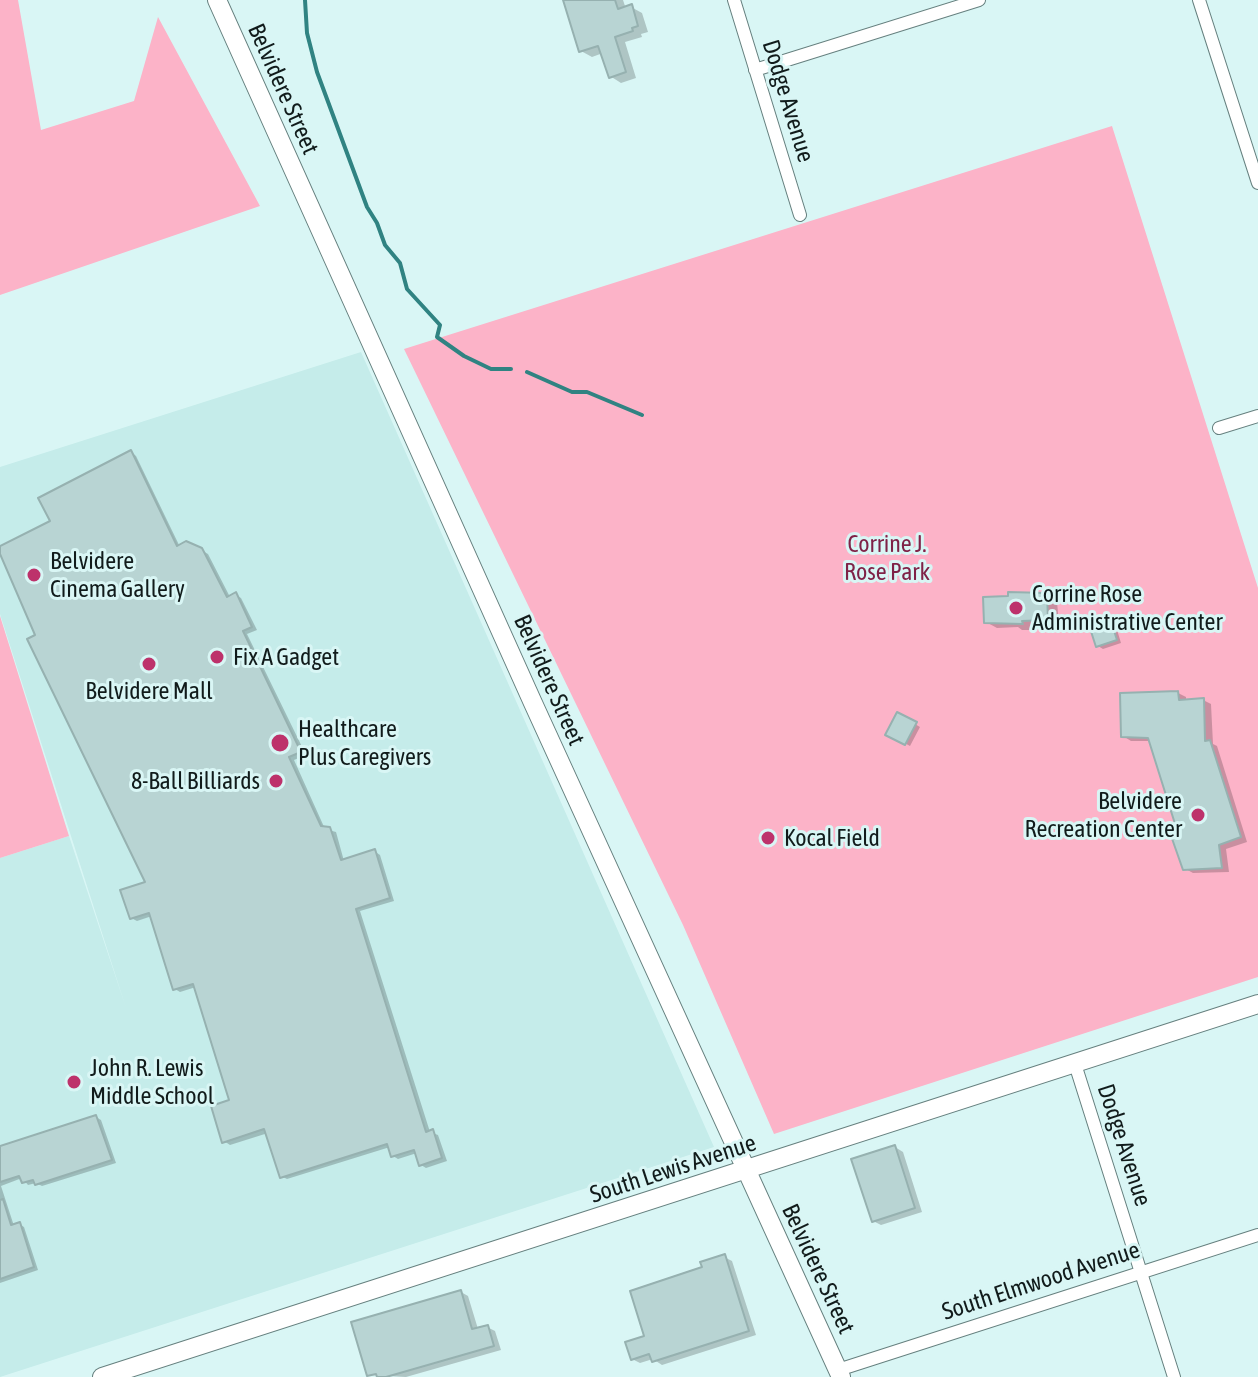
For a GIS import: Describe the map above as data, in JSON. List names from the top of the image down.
{
  "streets": {
    "main road": ["Belvidere Street", "South Lewis Avenue"],
    "street": ["Dodge Avenue", "South Elmwood Avenue"]
  },
  "crossings": [
    ["Belvidere Street", "South Lewis Avenue"],
    ["Belvidere Street", "South Elmwood Avenue"],
    ["Dodge Avenue", "South Lewis Avenue"],
    ["Dodge Avenue", "South Elmwood Avenue"]
  ],
  "parks": ["Corrine J. Rose Park"],
  "places": [
    "Belvidere Cinema Gallery",
    "Corrine Rose Administrative Center",
    "Fix A Gadget",
    "Belvidere Mall",
    "Healthcare Plus Caregivers",
    "8-Ball Billiards",
    "Belvidere Recreation Center",
    "Kocal Field",
    "John R. Lewis Middle School"
  ]
}
